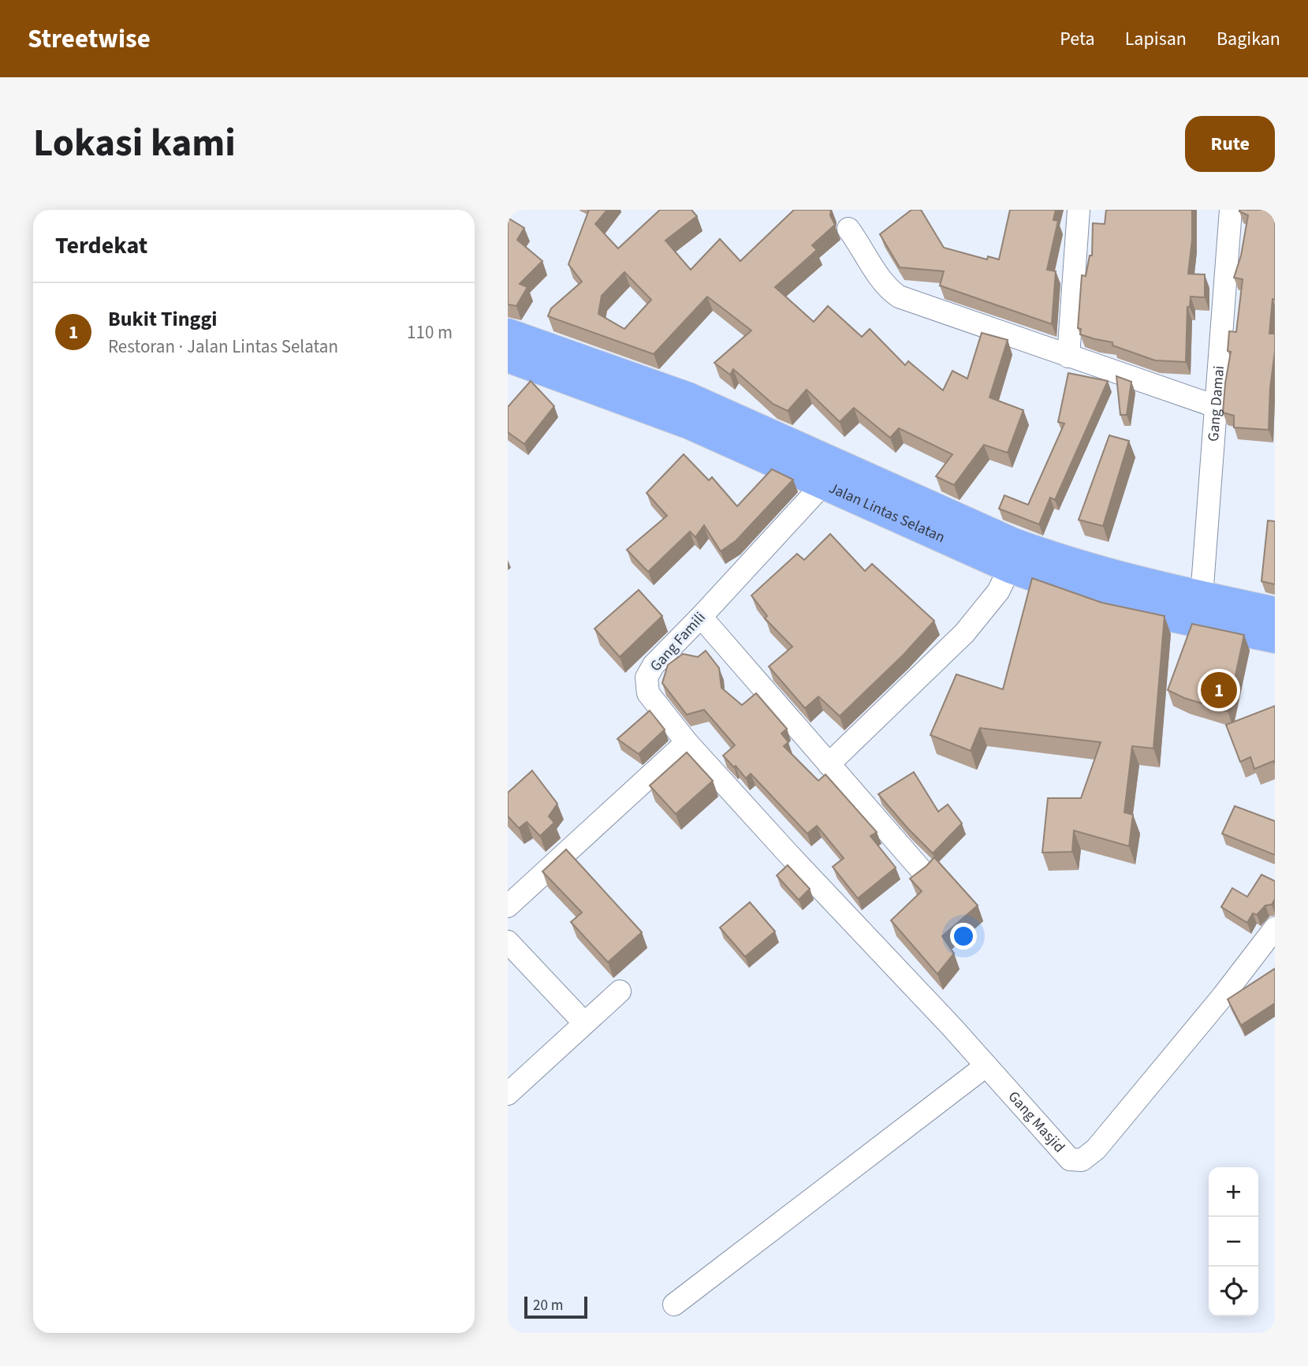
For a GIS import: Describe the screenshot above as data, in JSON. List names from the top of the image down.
{
  "streets": {
    "highway": ["Jalan Lintas Selatan"],
    "street": ["Gang Damai", "Gang Famili", "Gang Masjid"]
  },
  "crossings": [
    ["Gang Damai", "Jalan Lintas Selatan"],
    ["Jalan Lintas Selatan", "Gang Famili"],
    ["Gang Famili", "Gang Masjid"]
  ],
  "scale_bar": "20 m",
  "page": {
    "header": "Streetwise",
    "nav": ["Peta", "Lapisan", "Bagikan"],
    "title": "Lokasi kami",
    "buttons": "Rute",
    "heading": "Terdekat",
    "list": [
      {
        "mark": "1",
        "name": "Bukit Tinggi",
        "note": "Restoran · Jalan Lintas Selatan",
        "value": "110 m"
      }
    ],
    "pins": "1",
    "map_buttons": ["+", "−"],
    "scale": "20 m"
  }
}
